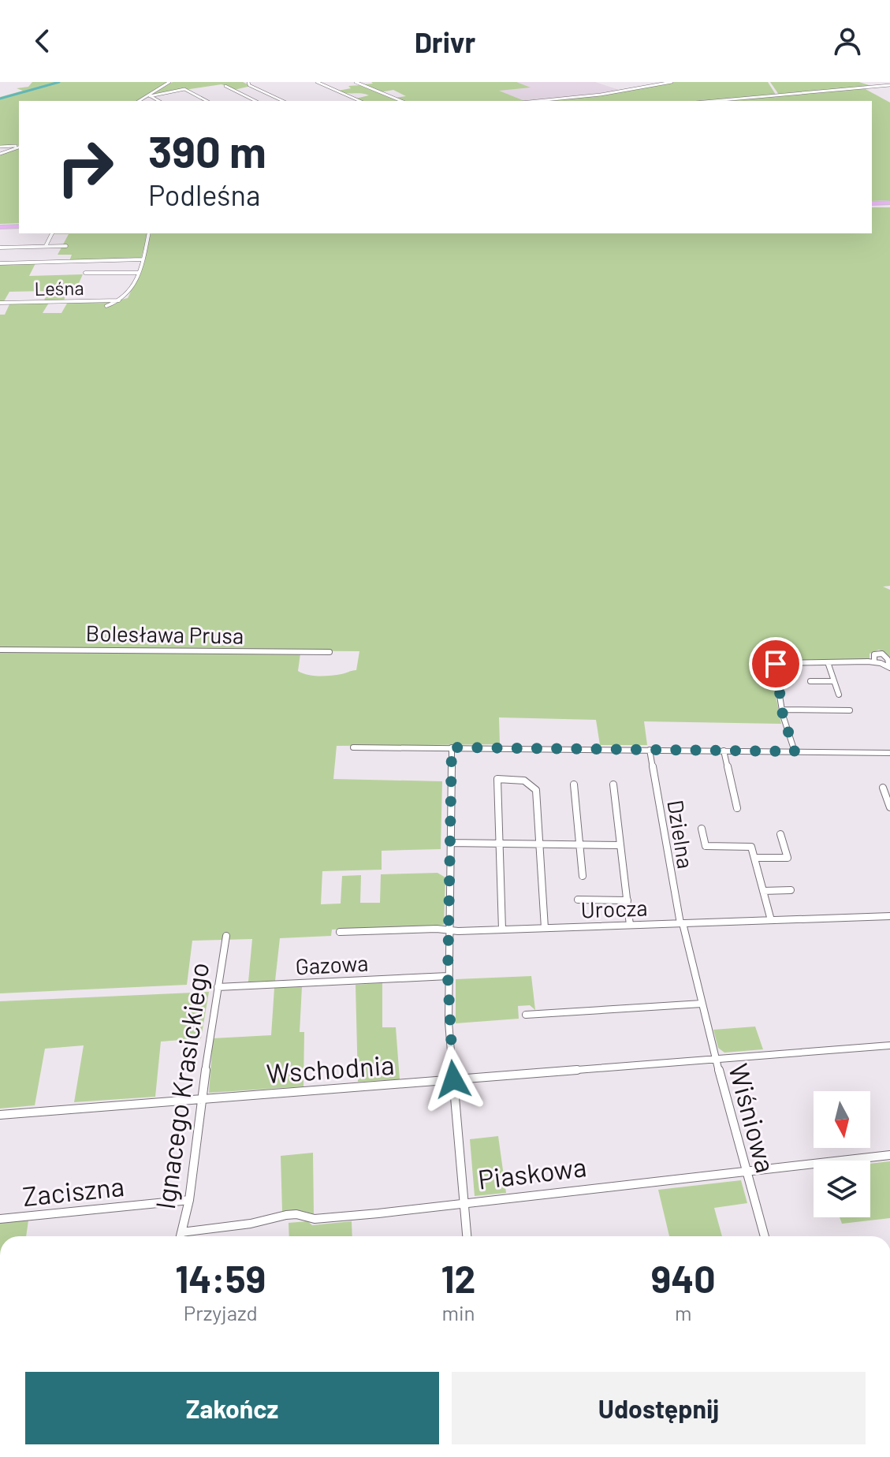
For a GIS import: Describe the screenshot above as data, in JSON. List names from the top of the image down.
{
  "streets": {
    "street": [
      "Leśna",
      "Bolesława Prusa",
      "Dzielna",
      "Urocza",
      "Gazowa",
      "Wschodnia",
      "Ignacego Krasickiego",
      "Wiśniowa",
      "Piaskowa",
      "Zaciszna"
    ]
  },
  "crossings": [
    ["Dzielna", "Urocza"],
    ["Dzielna", "Wiśniowa"],
    ["Urocza", "Wiśniowa"],
    ["Gazowa", "Ignacego Krasickiego"],
    ["Wschodnia", "Ignacego Krasickiego"],
    ["Wschodnia", "Wiśniowa"],
    ["Ignacego Krasickiego", "Piaskowa"],
    ["Ignacego Krasickiego", "Zaciszna"],
    ["Wiśniowa", "Piaskowa"]
  ],
  "north": "bottom",
  "page": {
    "header": "Drivr",
    "turn": ["390 m", "Podleśna"],
    "eta": [
      "14:59",
      "Przyjazd",
      "12",
      "min",
      "940",
      "m"
    ],
    "buttons": ["Zakończ", "Udostępnij"]
  }
}
